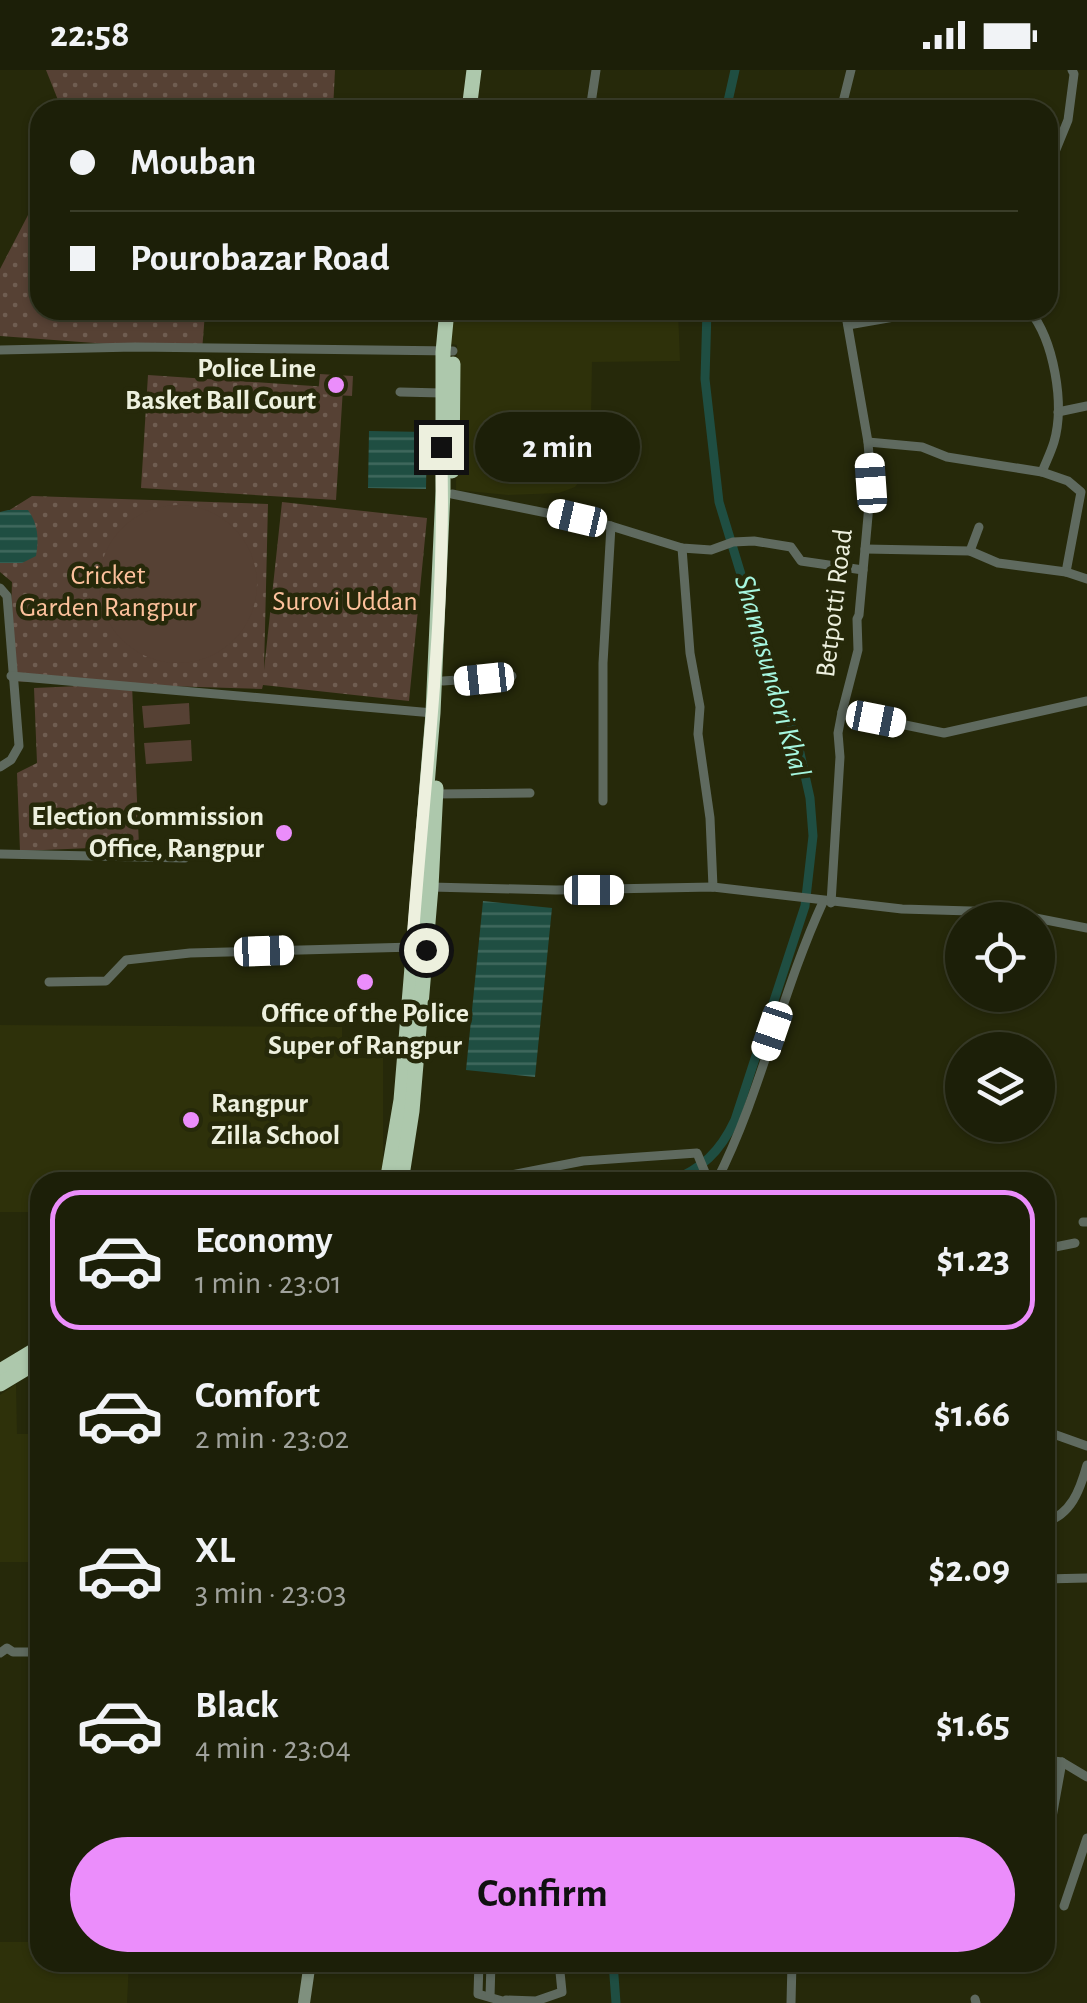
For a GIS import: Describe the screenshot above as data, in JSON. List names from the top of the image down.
{
  "streets": {
    "street": ["Betpotti Road"]
  },
  "water": ["Shamasundori Khal"],
  "parks": ["Cricket Garden Rangpur", "Surovi Uddan"],
  "places": [
    "Police Line Basket Ball Court",
    "Election Commission Office, Rangpur",
    "Office of the Police Super of Rangpur",
    "Rangpur Zilla School"
  ],
  "page": {
    "status": "22:58",
    "banner": ["Mouban", "Pourobazar Road"],
    "bubble": "2 min",
    "list": [
      {
        "name": "Economy",
        "note": "1 min · 23:01",
        "value": "$1.23"
      },
      {
        "name": "Comfort",
        "note": "2 min · 23:02",
        "value": "$1.66"
      },
      {
        "name": "XL",
        "note": "3 min · 23:03",
        "value": "$2.09"
      },
      {
        "name": "Black",
        "note": "4 min · 23:04",
        "value": "$1.65"
      }
    ],
    "buttons": "Confirm"
  }
}
